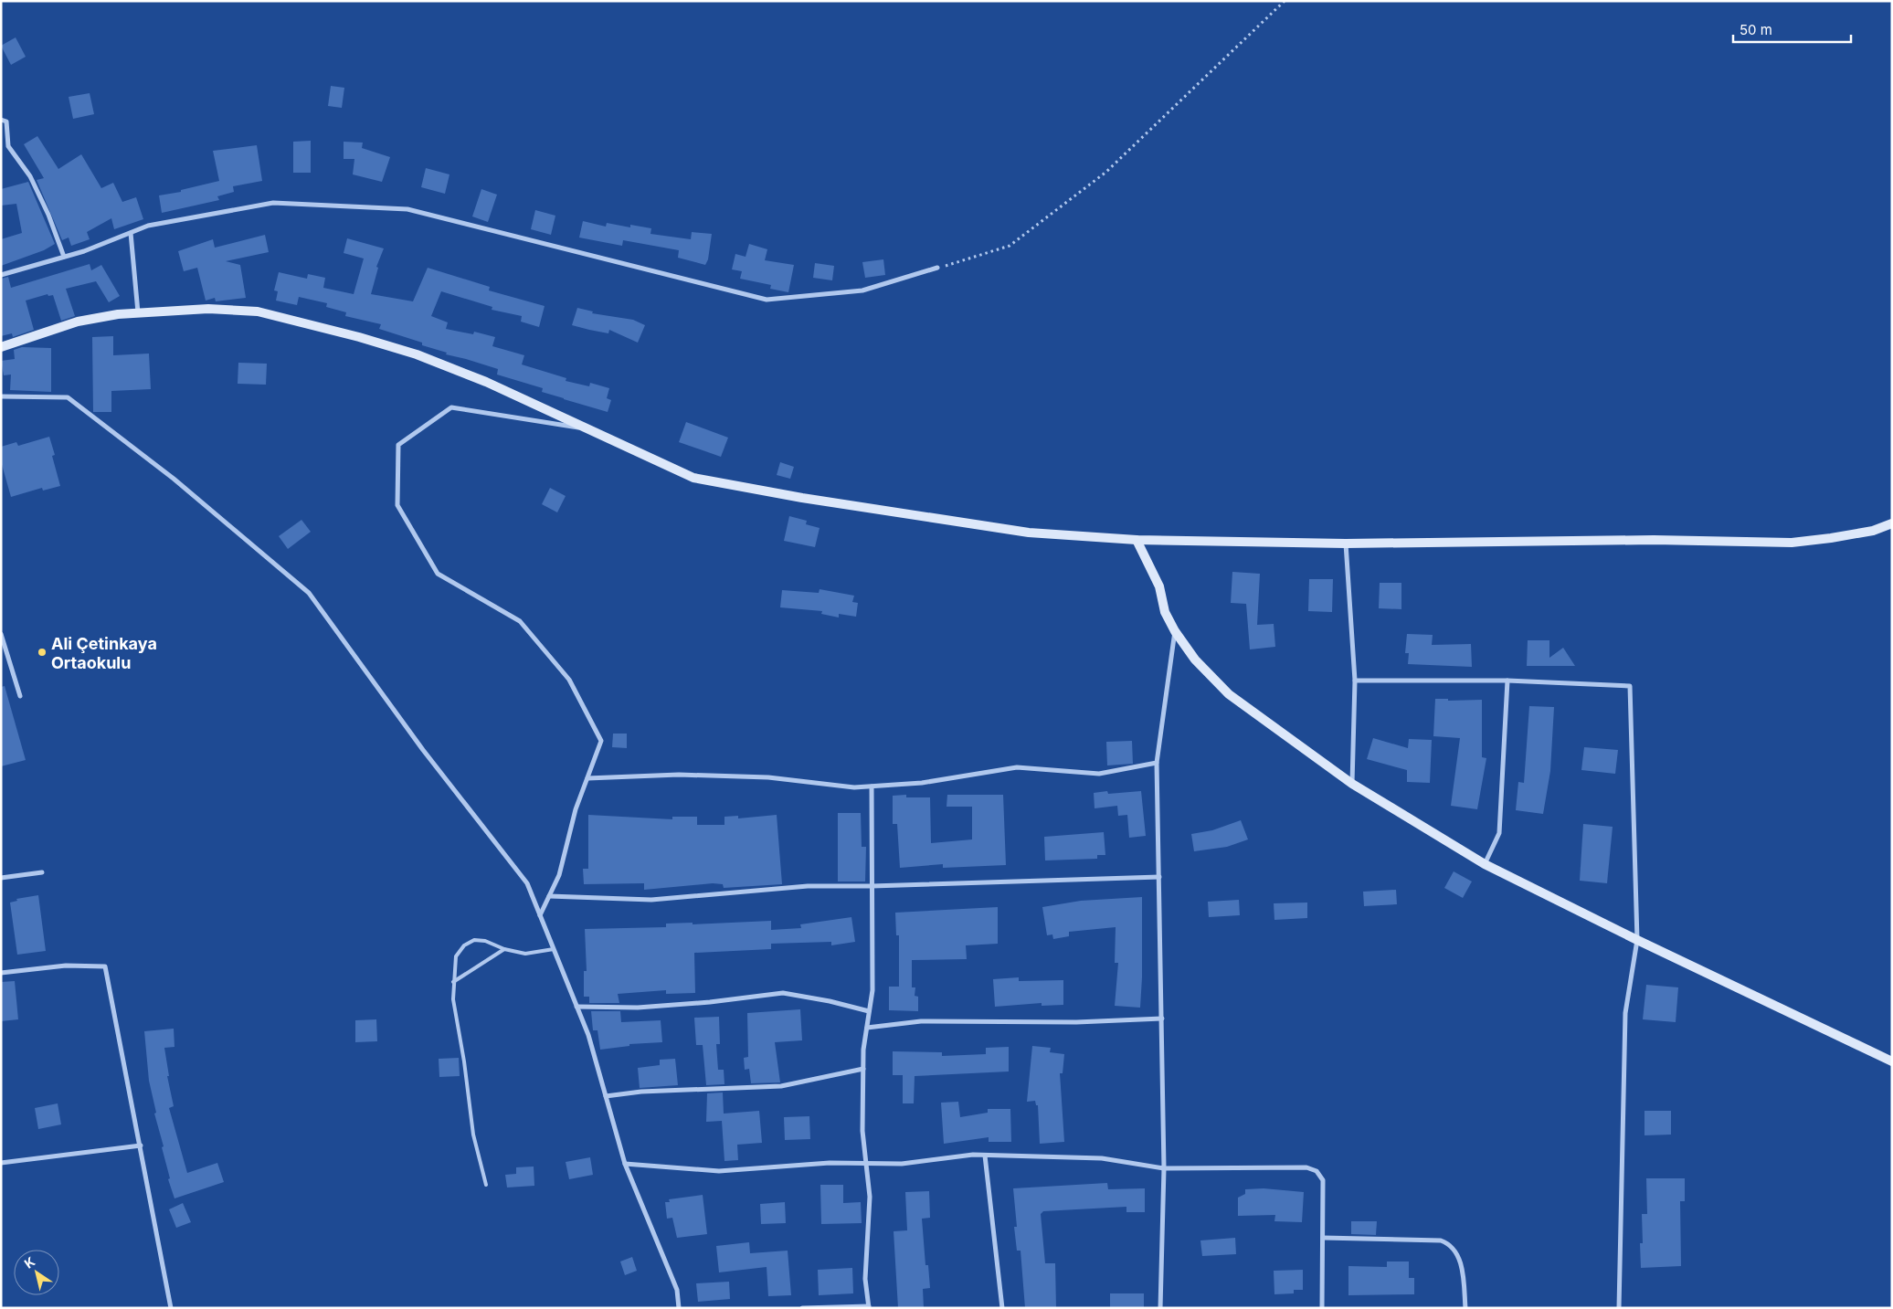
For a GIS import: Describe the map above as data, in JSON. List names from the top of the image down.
{
  "places": ["Ali Çetinkaya Ortaokulu"],
  "scale_bar": "50 m",
  "north": "top left"
}
